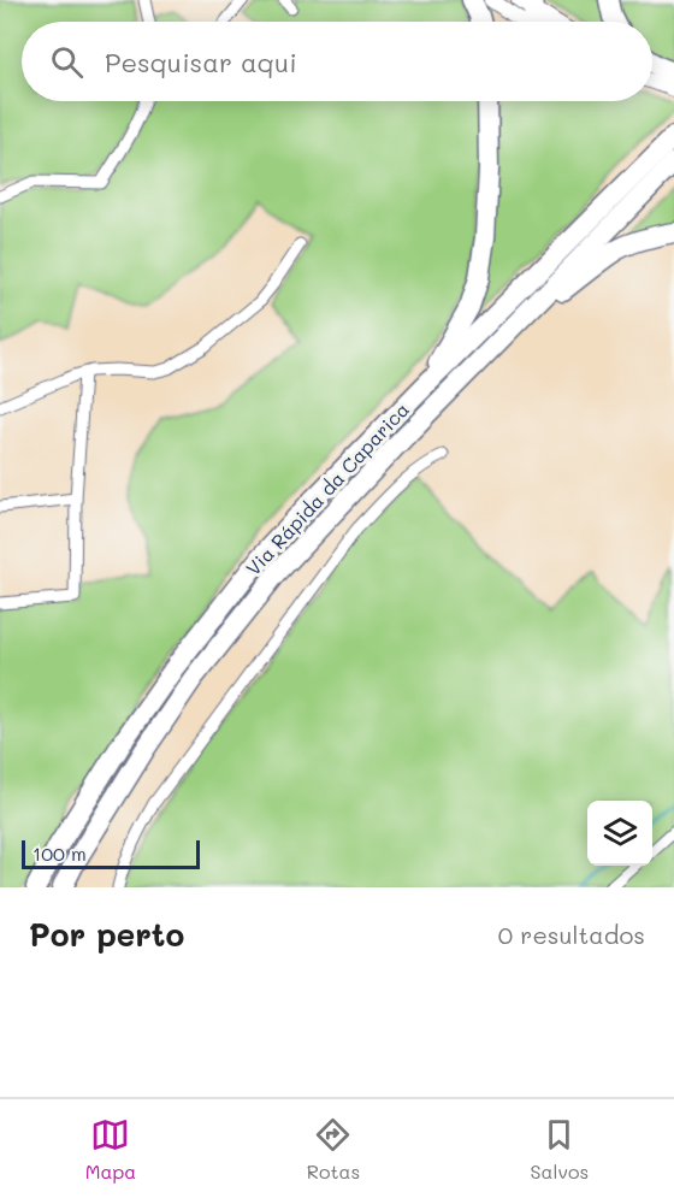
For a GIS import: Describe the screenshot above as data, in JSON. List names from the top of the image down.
{
  "streets": {
    "highway": ["Via Rápida da Caparica"]
  },
  "scale_bar": "100 m",
  "page": {
    "search": "Pesquisar aqui",
    "scale": "100 m",
    "heading": ["Por perto", "0 resultados"],
    "nav": ["Mapa", "Rotas", "Salvos"]
  }
}
